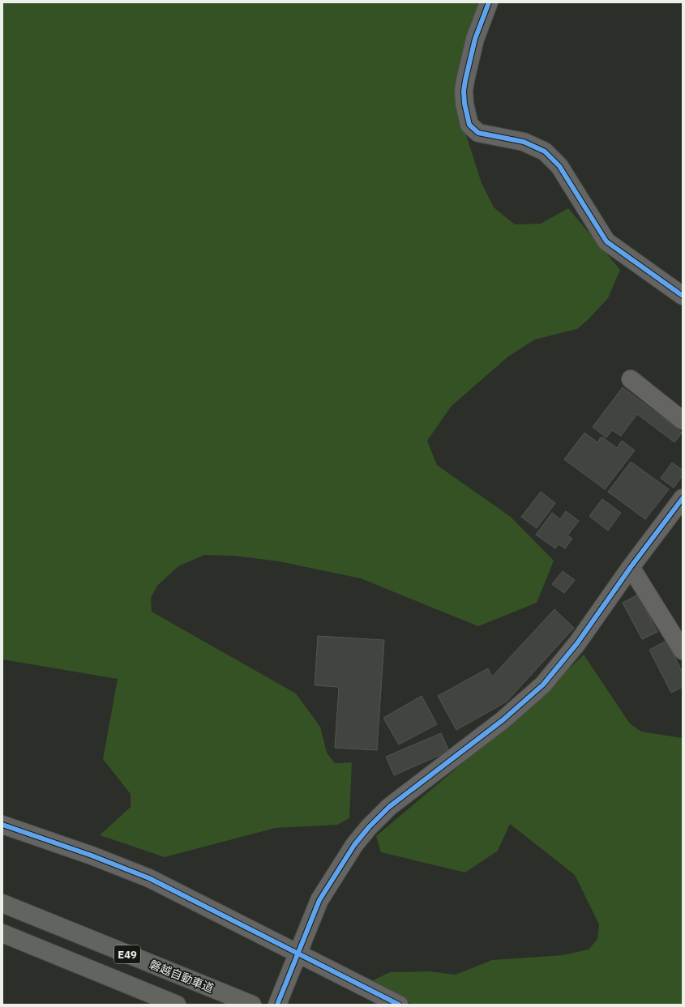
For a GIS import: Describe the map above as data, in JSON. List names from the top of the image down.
{
  "streets": {
    "highway": ["E49", "磐越自動車道"]
  }
}
